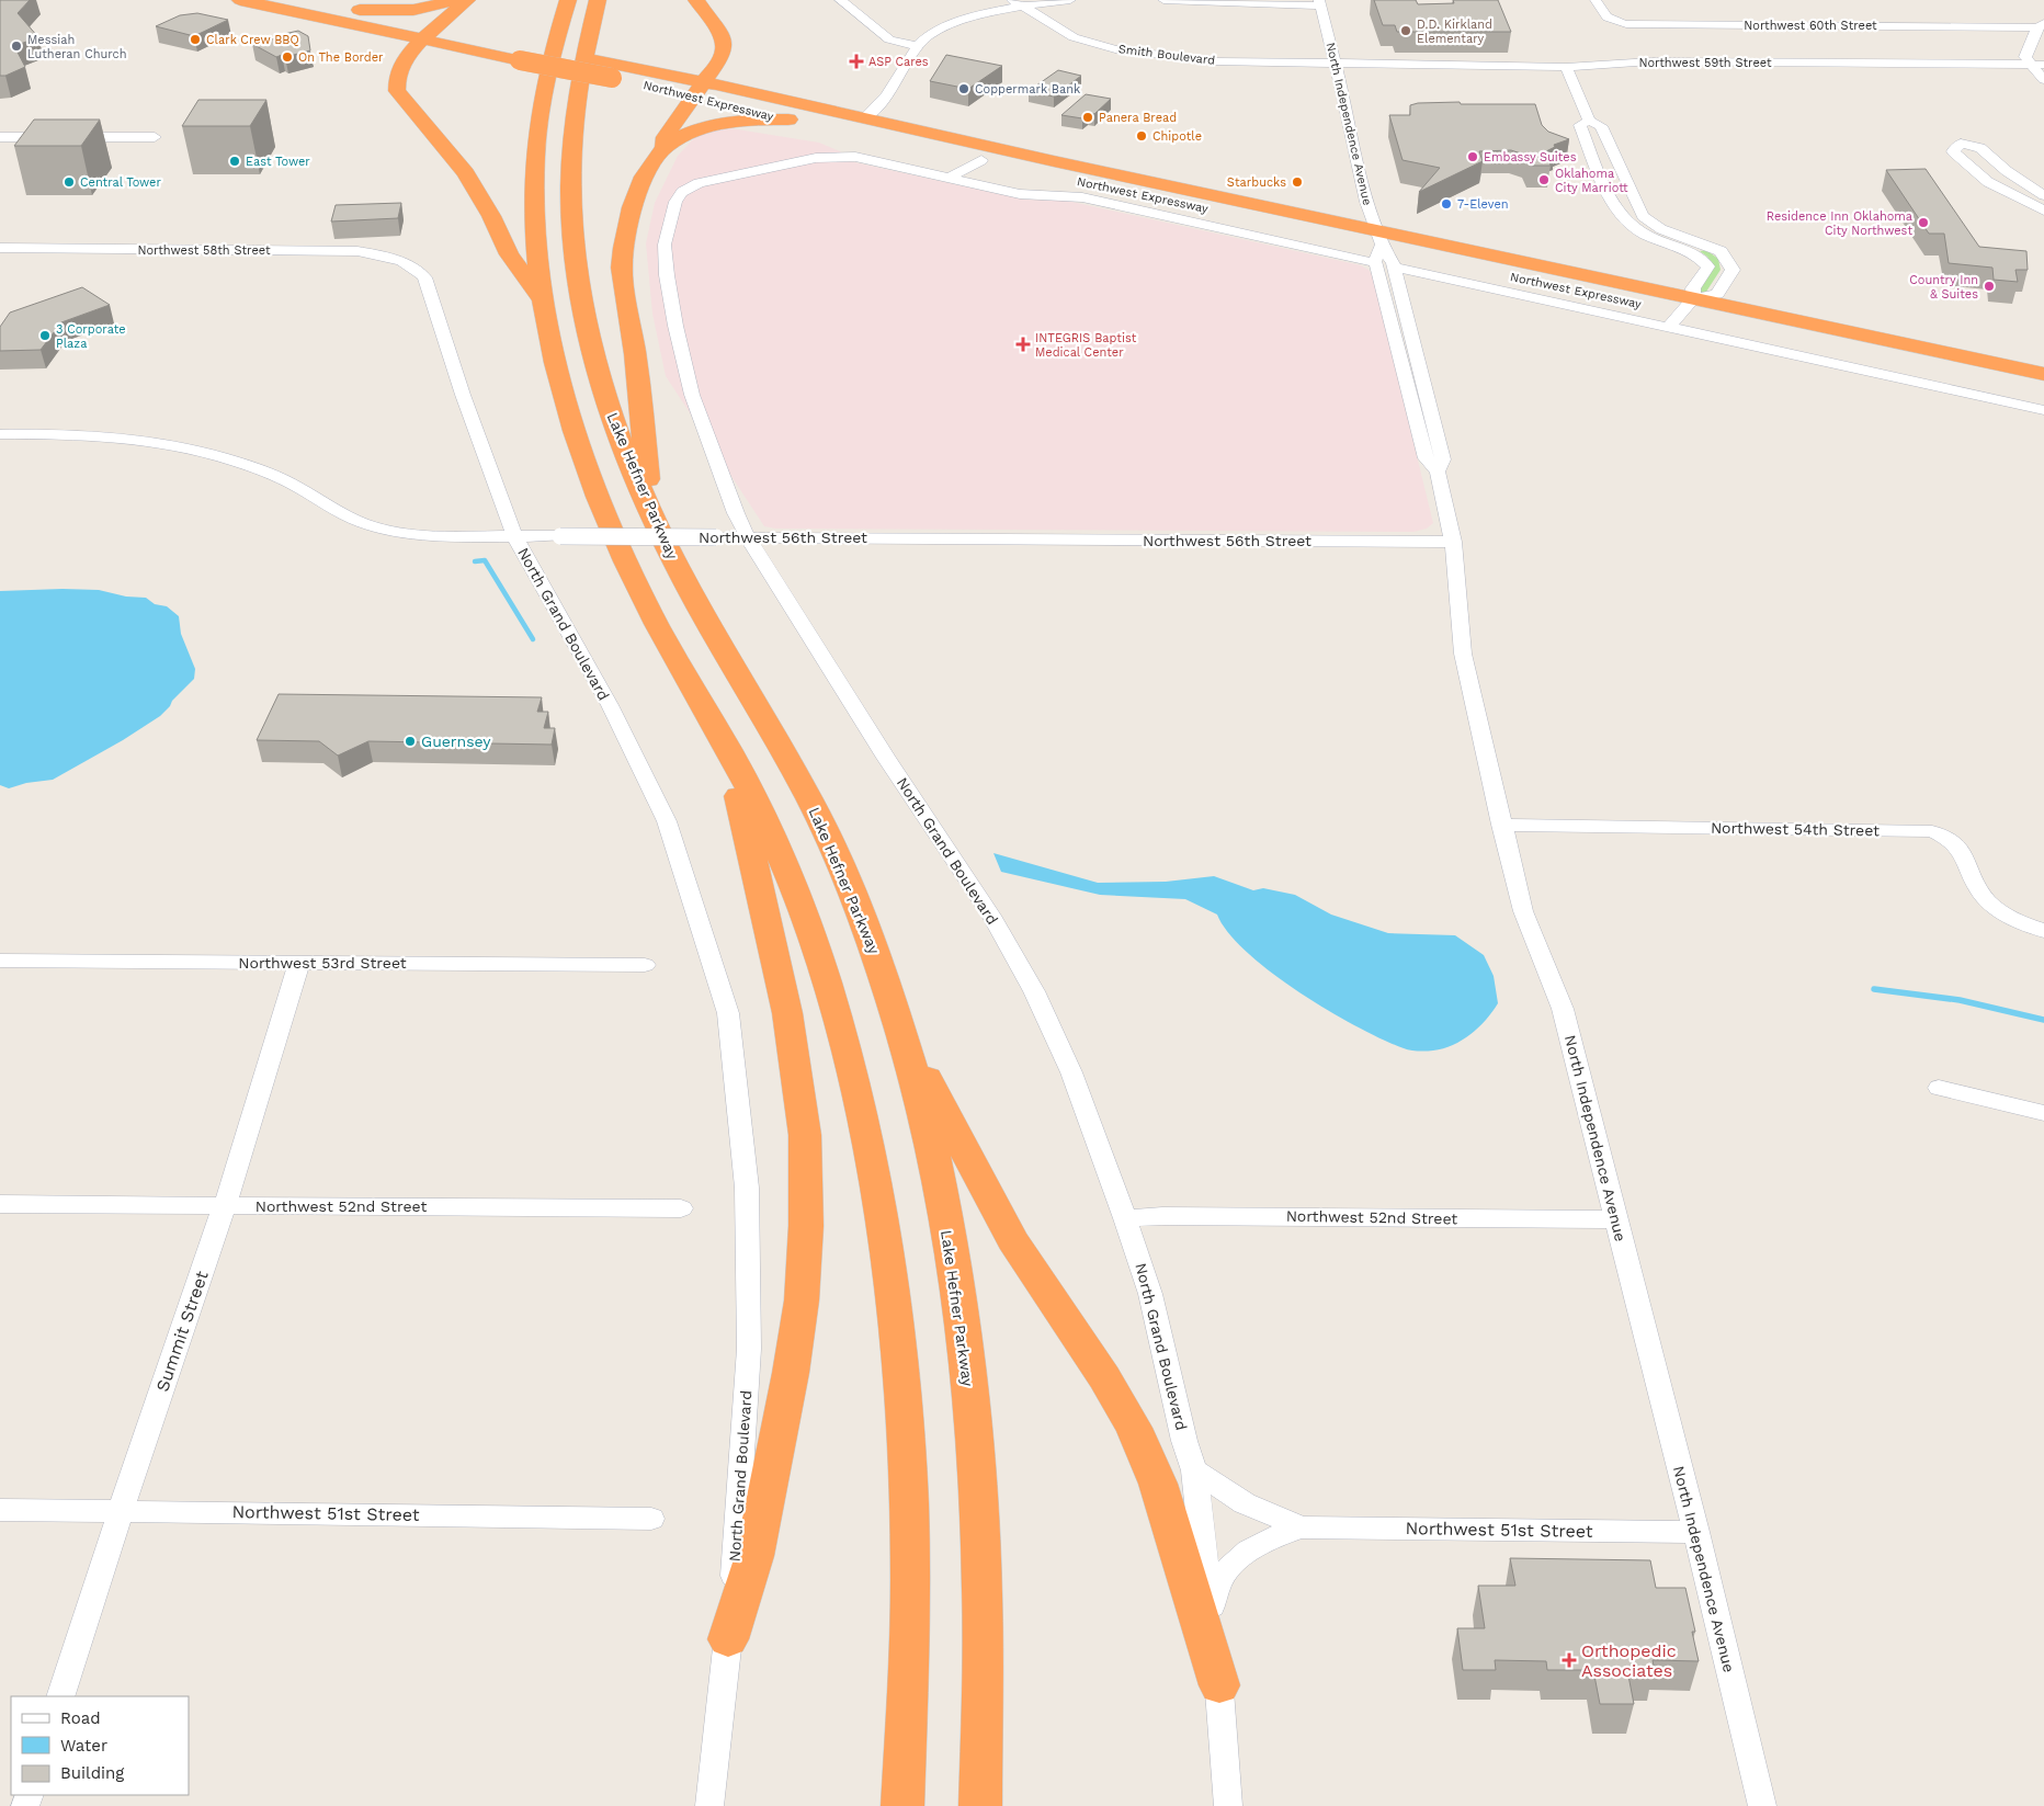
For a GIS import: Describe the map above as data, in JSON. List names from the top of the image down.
{
  "streets": {
    "highway": ["Northwest Expressway", "Lake Hefner Parkway"],
    "street": [
      "Northwest 60th Street",
      "Smith Boulevard",
      "Northwest 59th Street",
      "North Independence Avenue",
      "Northwest 58th Street",
      "Northwest 56th Street",
      "North Grand Boulevard",
      "Northwest 54th Street",
      "Northwest 53rd Street",
      "Northwest 52nd Street",
      "Summit Street",
      "Northwest 51st Street"
    ]
  },
  "crossings": [
    ["Smith Boulevard", "Northwest 59th Street"],
    ["Smith Boulevard", "North Independence Avenue"],
    ["Northwest 59th Street", "North Independence Avenue"],
    ["Northwest Expressway", "North Independence Avenue"],
    ["Northwest Expressway", "North Grand Boulevard"],
    ["North Independence Avenue", "Northwest 56th Street"],
    ["North Independence Avenue", "Northwest 54th Street"],
    ["North Independence Avenue", "Northwest 52nd Street"],
    ["North Independence Avenue", "Northwest 51st Street"],
    ["Northwest 58th Street", "North Grand Boulevard"],
    ["Northwest 56th Street", "North Grand Boulevard"],
    ["North Grand Boulevard", "Northwest 52nd Street"],
    ["North Grand Boulevard", "Northwest 51st Street"],
    ["Northwest 53rd Street", "Summit Street"],
    ["Northwest 52nd Street", "Summit Street"],
    ["Summit Street", "Northwest 51st Street"]
  ],
  "places": {
    "other": [
      "D.D. Kirkland Elementary",
      "Clark Crew BBQ",
      "Messiah Lutheran Church",
      "On The Border",
      "Coppermark Bank",
      "Panera Bread",
      "Chipotle",
      "Embassy Suites",
      "East Tower",
      "Oklahoma City Marriott",
      "Central Tower",
      "Starbucks",
      "7-Eleven",
      "Residence Inn Oklahoma City Northwest",
      "Country Inn & Suites",
      "3 Corporate Plaza",
      "Guernsey"
    ],
    "health": ["ASP Cares", "INTEGRIS Baptist Medical Center", "Orthopedic Associates"]
  },
  "legend": ["Road", "Water", "Building"]
}
